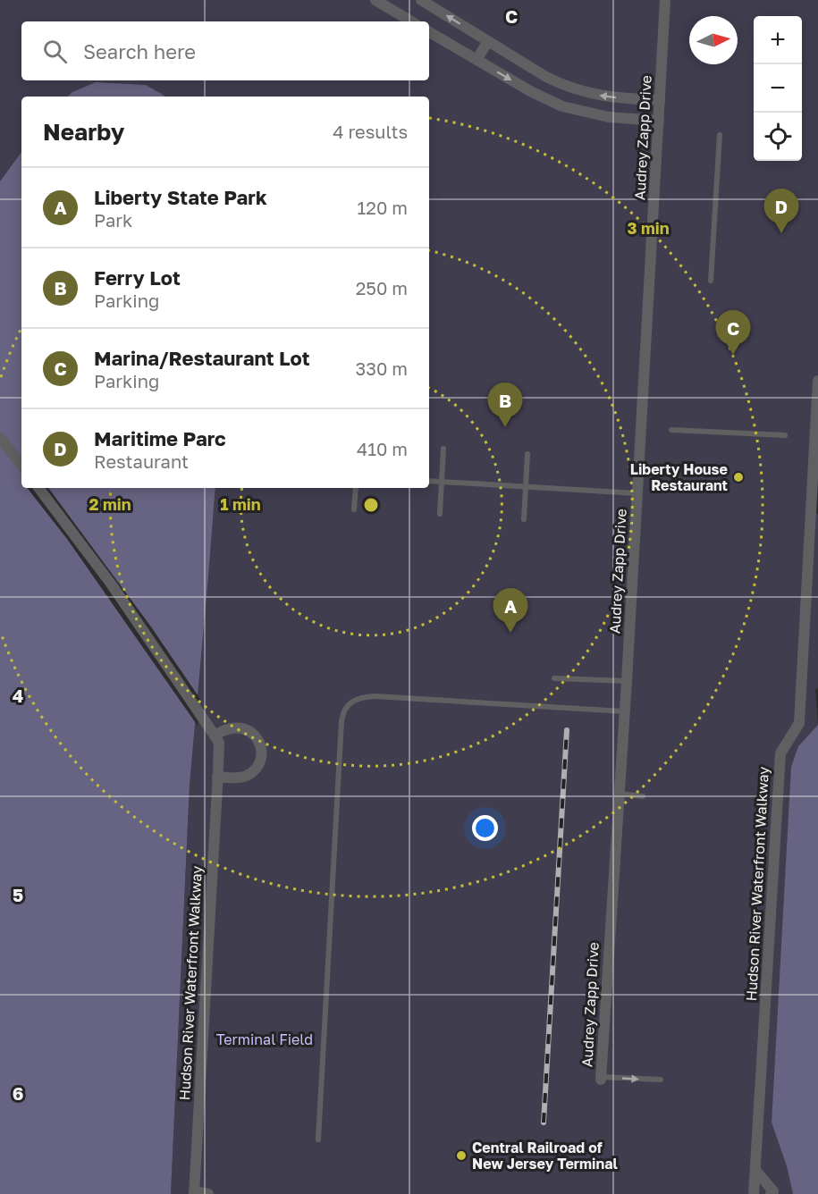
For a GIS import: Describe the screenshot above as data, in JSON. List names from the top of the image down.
{
  "streets": {
    "street": ["Audrey Zapp Drive", "Hudson River Waterfront Walkway"]
  },
  "parks": ["Terminal Field"],
  "places": ["Liberty House Restaurant", "Central Railroad of New Jersey Terminal"],
  "north": "right",
  "page": {
    "map_buttons": ["+", "−"],
    "search": "Search here",
    "heading": ["Nearby", "4 results"],
    "list": [
      {
        "mark": "A",
        "name": "Liberty State Park",
        "note": "Park",
        "value": "120 m"
      },
      {
        "mark": "B",
        "name": "Ferry Lot",
        "note": "Parking",
        "value": "250 m"
      },
      {
        "mark": "C",
        "name": "Marina/Restaurant Lot",
        "note": "Parking",
        "value": "330 m"
      },
      {
        "mark": "D",
        "name": "Maritime Parc",
        "note": "Restaurant",
        "value": "410 m"
      }
    ],
    "pins": [
      "D",
      "C",
      "B",
      "A"
    ]
  },
  "grid": {
    "columns": ["C"],
    "rows": ["4", "5", "6"]
  },
  "rings": ["3 min", "2 min", "1 min"]
}
